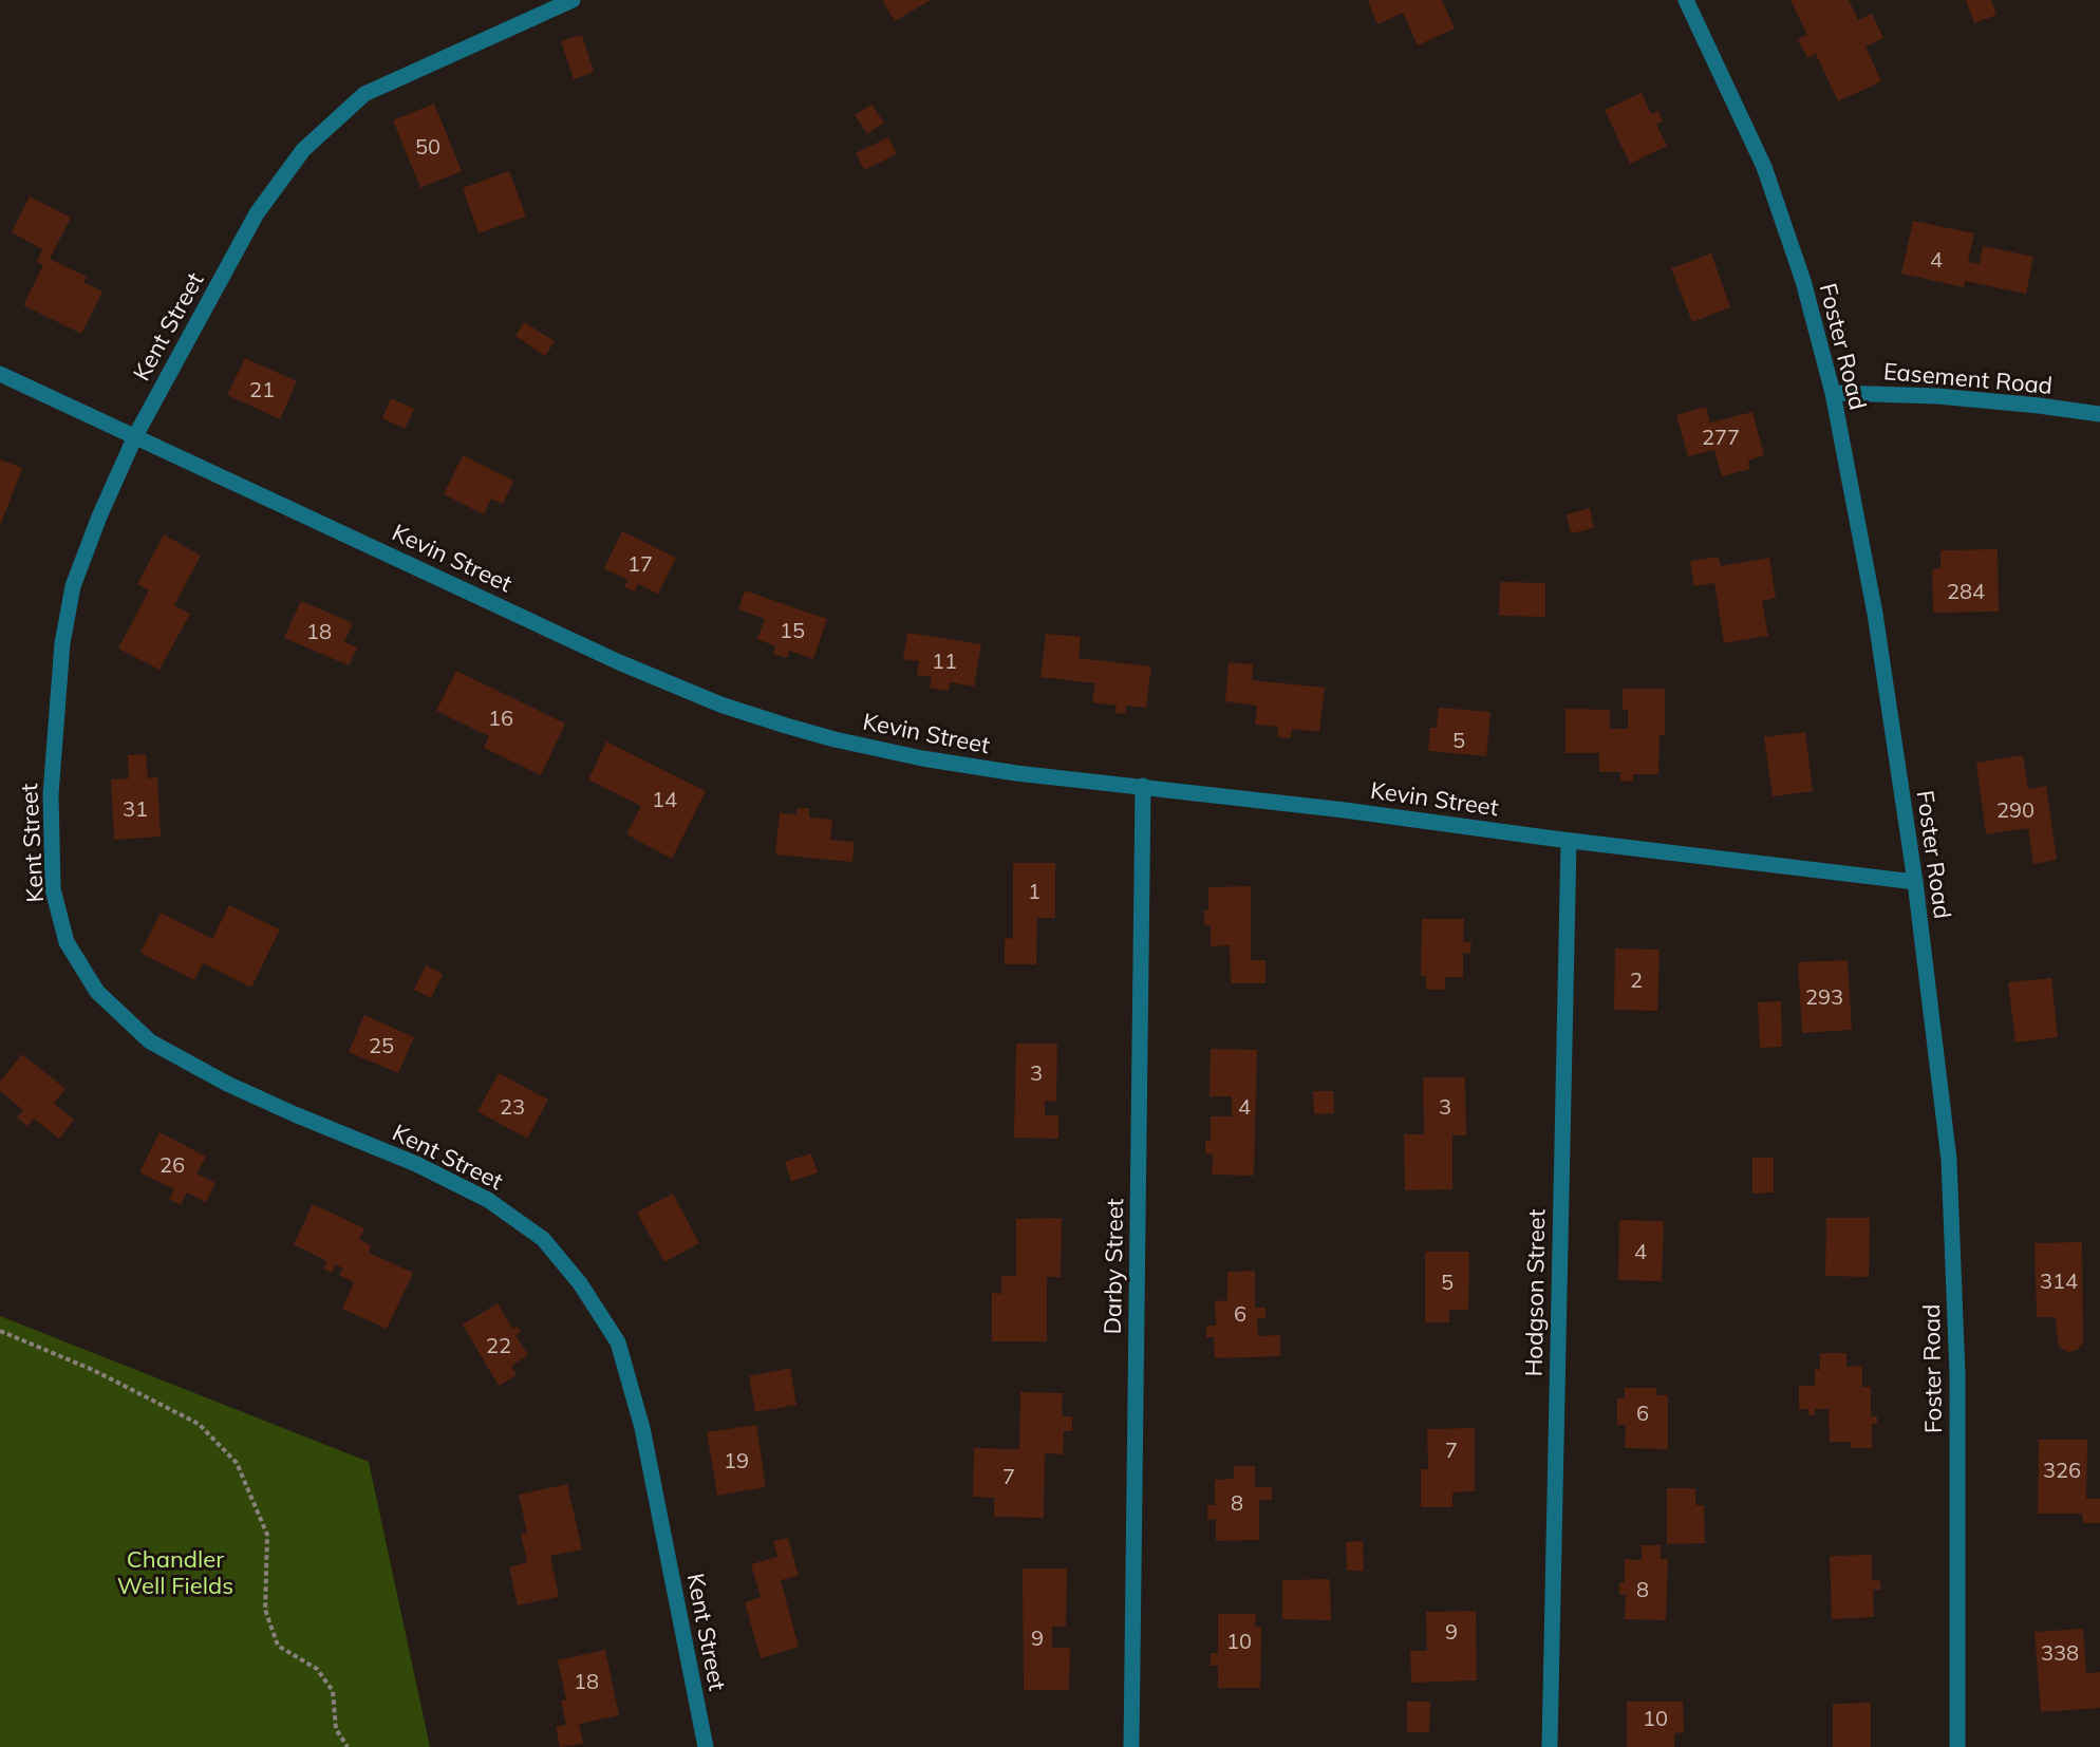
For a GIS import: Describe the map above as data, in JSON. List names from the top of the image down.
{
  "streets": {
    "street": [
      "Kent Street",
      "Foster Road",
      "Easement Road",
      "Kevin Street",
      "Darby Street",
      "Hodgson Street"
    ]
  },
  "crossings": [
    ["Kent Street", "Kevin Street"],
    ["Foster Road", "Easement Road"],
    ["Foster Road", "Kevin Street"],
    ["Kevin Street", "Darby Street"],
    ["Kevin Street", "Hodgson Street"]
  ],
  "parks": ["Chandler Well Fields"],
  "house_numbers": [
    "50",
    "4",
    "21",
    "277",
    "17",
    "284",
    "15",
    "18",
    "11",
    "16",
    "5",
    "14",
    "31",
    "290",
    "1",
    "2",
    "293",
    "25",
    "3",
    "23",
    "4",
    "3",
    "26",
    "4",
    "314",
    "5",
    "6",
    "22",
    "6",
    "7",
    "19",
    "326",
    "7",
    "8",
    "8",
    "9",
    "9",
    "10",
    "338",
    "18",
    "10"
  ]
}
